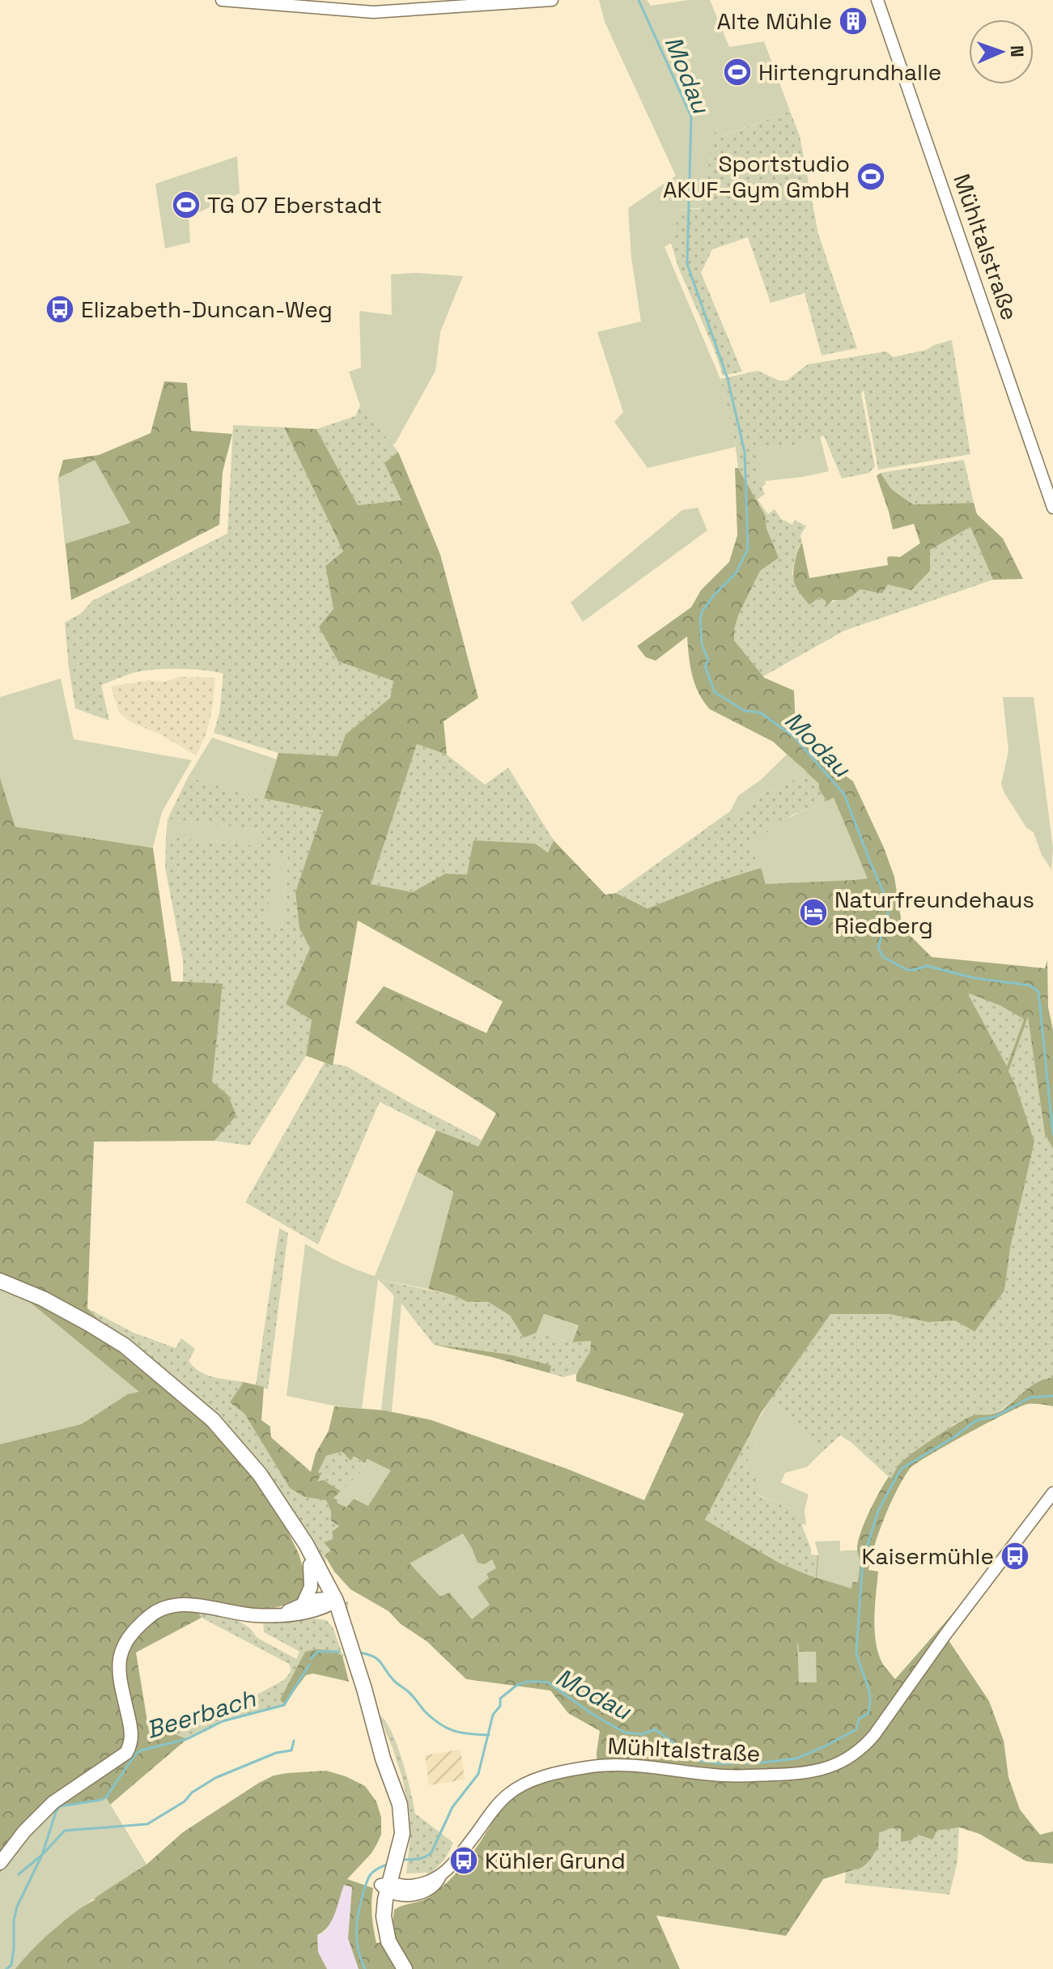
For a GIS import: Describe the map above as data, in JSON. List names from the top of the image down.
{
  "streets": {
    "street": ["Mühltalstraße"]
  },
  "water": ["Modau", "Beerbach"],
  "places": {
    "building": ["Alte Mühle"],
    "sports": ["Hirtengrundhalle", "Sportstudio AKUF–Gym GmbH", "TG 07 Eberstadt"],
    "bus stop": ["Elizabeth-Duncan-Weg", "Kaisermühle", "Kühler Grund"],
    "hotel": ["Naturfreundehaus Riedberg"]
  },
  "north": "right"
}
